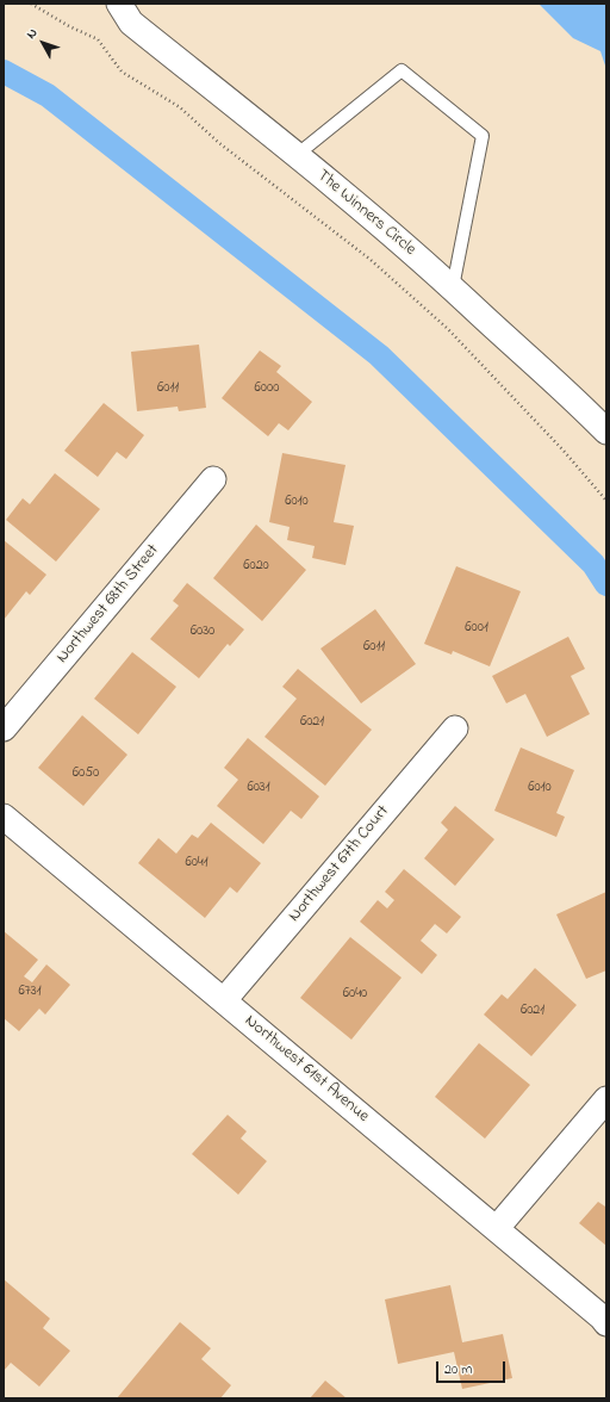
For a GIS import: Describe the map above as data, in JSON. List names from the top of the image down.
{
  "streets": {
    "street": [
      "The Winners Circle",
      "Northwest 68th Street",
      "Northwest 67th Court",
      "Northwest 61st Avenue"
    ]
  },
  "crossings": [
    ["Northwest 67th Court", "Northwest 61st Avenue"]
  ],
  "house_numbers": [
    "6011",
    "6000",
    "6010",
    "6020",
    "6001",
    "6030",
    "6011",
    "6021",
    "6050",
    "6031",
    "6010",
    "6041",
    "6731",
    "6040",
    "6021"
  ],
  "scale_bar": "20 m",
  "north": "top left"
}
